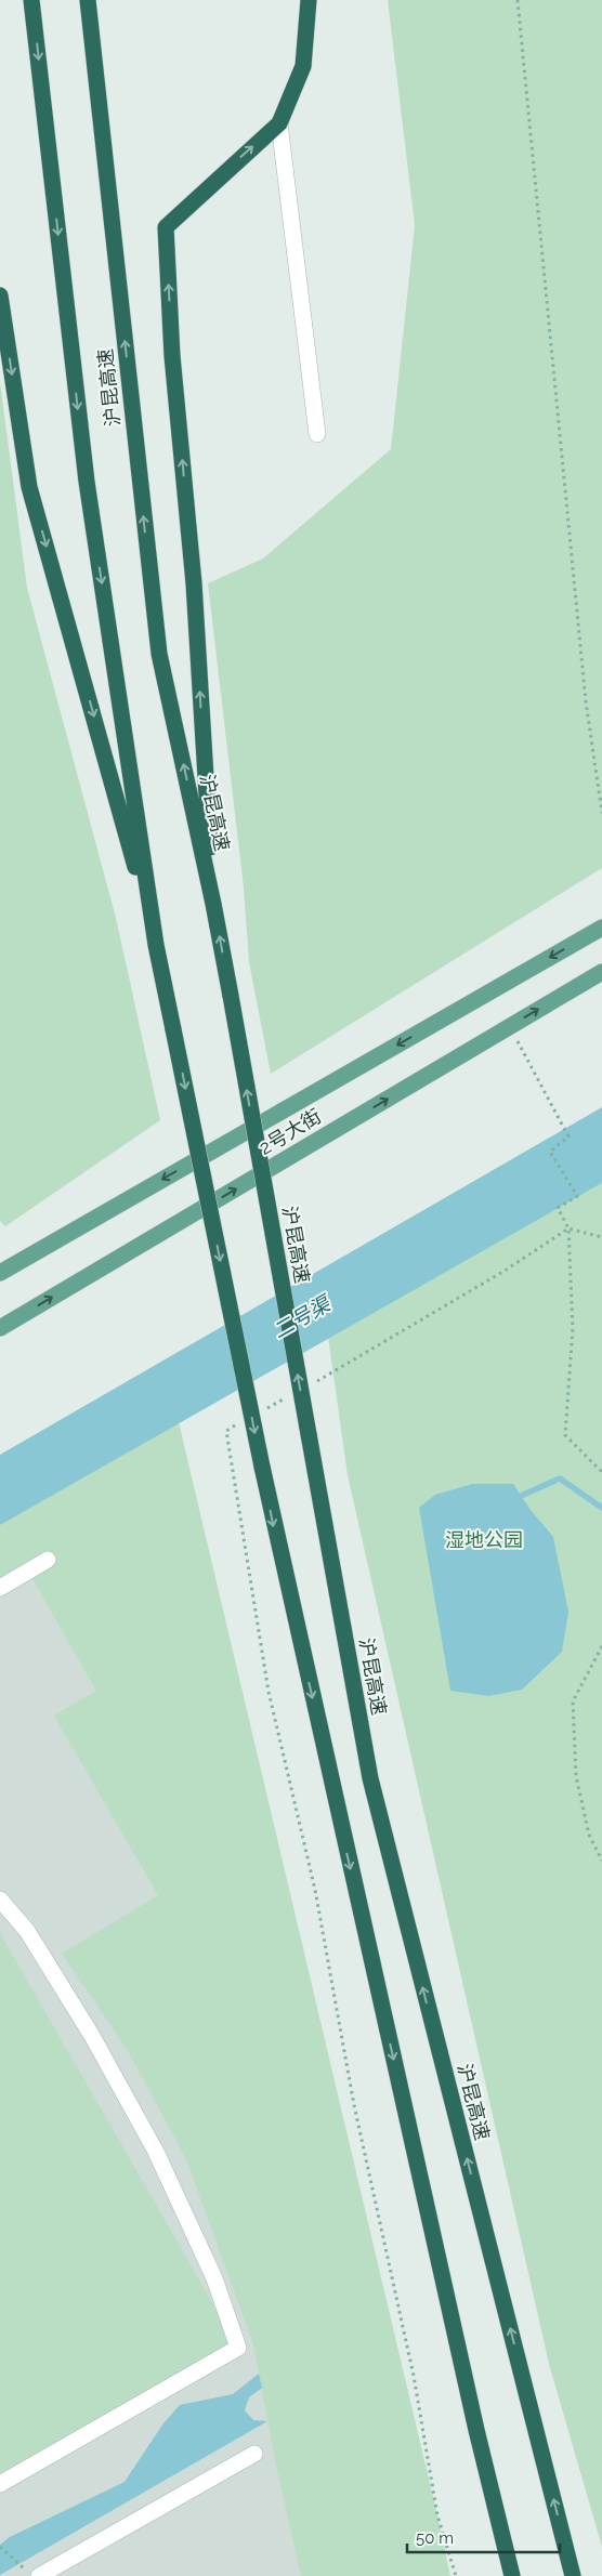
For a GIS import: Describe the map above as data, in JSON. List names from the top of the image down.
{
  "streets": {
    "highway": ["沪昆高速"],
    "main road": ["2号大街"]
  },
  "water": ["二号渠"],
  "parks": ["湿地公园"],
  "scale_bar": "50 m"
}
